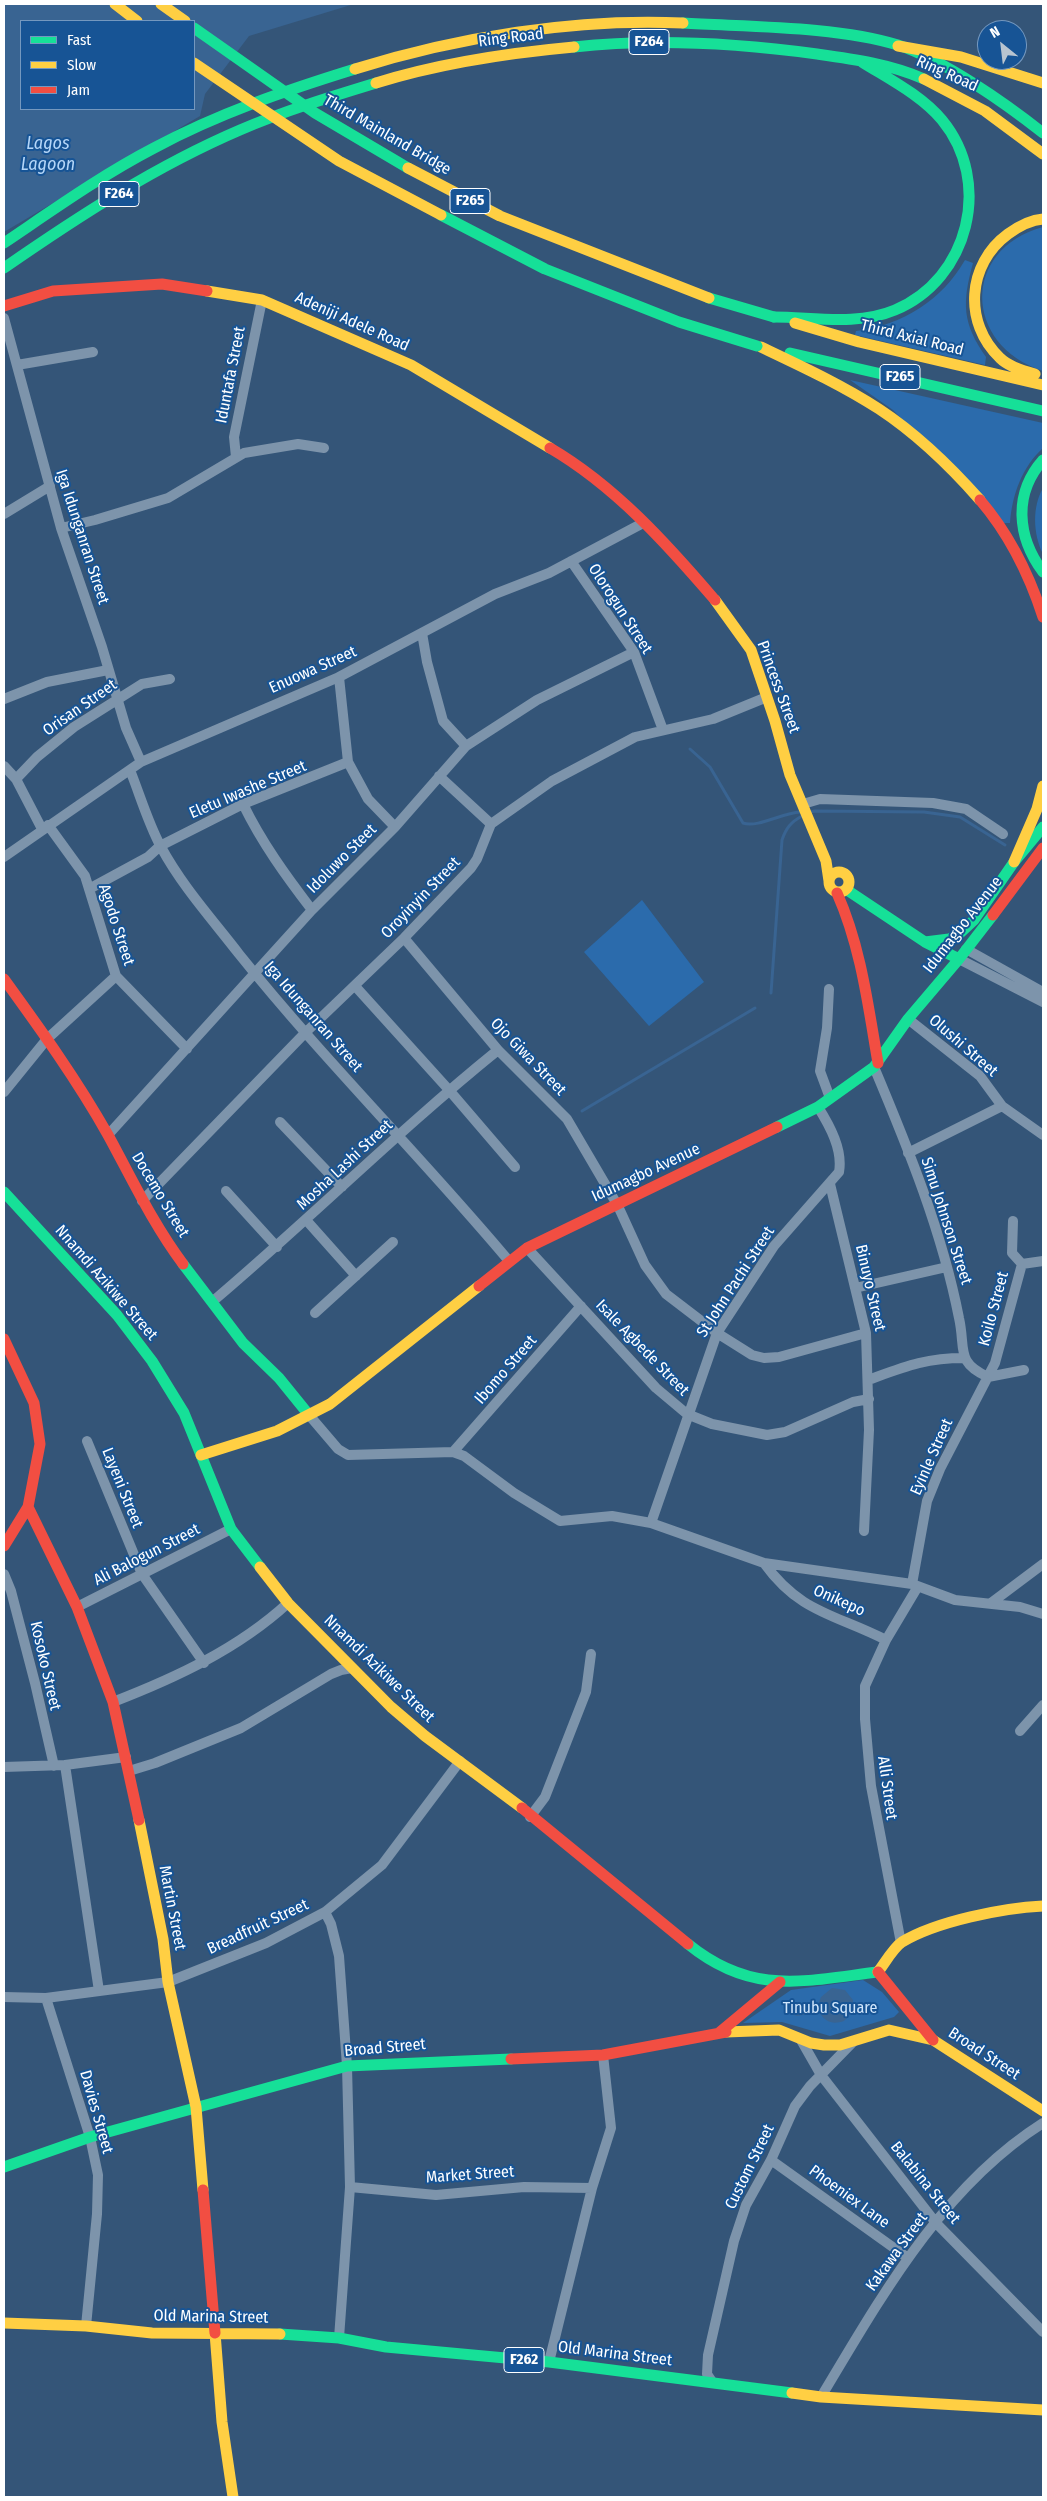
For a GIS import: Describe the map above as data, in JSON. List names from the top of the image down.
{
  "streets": {
    "main road": [
      "Ring Road",
      "F264",
      "Third Mainland Bridge",
      "F265",
      "Adeniji Adele Road",
      "Third Axial Road",
      "Princess Street",
      "Idumagbo Avenue",
      "Docemo Street",
      "Nnamdi Azikiwe Street",
      "Martin Street",
      "Broad Street",
      "Old Marina Street",
      "F262"
    ],
    "street": [
      "Iduntafa Street",
      "Iga Idunganran Street",
      "Olorogun Street",
      "Enuowa Street",
      "Orisan Street",
      "Eletu Iwashe Street",
      "Idoluwo Steet",
      "Oroyinyin Street",
      "Agodo Street",
      "Olushi Street",
      "Ojo Giwa Street",
      "Mosha Lashi Street",
      "Simu Johnson Street",
      "St John Pachi Street",
      "Binuyo Street",
      "Koilo Street",
      "Isale Agbede Street",
      "Ibomo Street",
      "Eyinle Street",
      "Layeni Street",
      "Ali Balogun Street",
      "Onikepo",
      "Kosoko Street",
      "Alli Street",
      "Breadfruit Street",
      "Davies Street",
      "Custom Street",
      "Market Street",
      "Balabina Street",
      "Phoeniex Lane",
      "Kakawa Street"
    ]
  },
  "crossings": [
    ["Ring Road", "F264"],
    ["Third Mainland Bridge", "Third Axial Road"],
    ["Adeniji Adele Road", "Iduntafa Street"],
    ["Adeniji Adele Road", "Enuowa Street"],
    ["Adeniji Adele Road", "Princess Street"],
    ["Iga Idunganran Street", "Enuowa Street"],
    ["Iga Idunganran Street", "Orisan Street"],
    ["Iga Idunganran Street", "Eletu Iwashe Street"],
    ["Iga Idunganran Street", "Idoluwo Steet"],
    ["Iga Idunganran Street", "Oroyinyin Street"],
    ["Iga Idunganran Street", "Idumagbo Avenue"],
    ["Iga Idunganran Street", "Mosha Lashi Street"],
    ["Olorogun Street", "Enuowa Street"],
    ["Olorogun Street", "Idoluwo Steet"],
    ["Enuowa Street", "Princess Street"],
    ["Enuowa Street", "Agodo Street"],
    ["Orisan Street", "Agodo Street"],
    ["Eletu Iwashe Street", "Agodo Street"],
    ["Idoluwo Steet", "Agodo Street"],
    ["Idoluwo Steet", "Docemo Street"],
    ["Oroyinyin Street", "Ojo Giwa Street"],
    ["Oroyinyin Street", "Docemo Street"],
    ["Idumagbo Avenue", "Olushi Street"],
    ["Idumagbo Avenue", "Ojo Giwa Street"],
    ["Idumagbo Avenue", "Docemo Street"],
    ["Idumagbo Avenue", "Simu Johnson Street"],
    ["Idumagbo Avenue", "Nnamdi Azikiwe Street"],
    ["Idumagbo Avenue", "Isale Agbede Street"],
    ["Ojo Giwa Street", "Mosha Lashi Street"],
    ["Ojo Giwa Street", "St John Pachi Street"],
    ["Ojo Giwa Street", "Binuyo Street"],
    ["Mosha Lashi Street", "Docemo Street"],
    ["St John Pachi Street", "Binuyo Street"],
    ["St John Pachi Street", "Isale Agbede Street"],
    ["Nnamdi Azikiwe Street", "Ali Balogun Street"],
    ["Nnamdi Azikiwe Street", "Breadfruit Street"],
    ["Nnamdi Azikiwe Street", "Broad Street"],
    ["Binuyo Street", "Isale Agbede Street"],
    ["Koilo Street", "Eyinle Street"],
    ["Isale Agbede Street", "Ibomo Street"],
    ["Eyinle Street", "Alli Street"],
    ["Layeni Street", "Ali Balogun Street"],
    ["Ali Balogun Street", "Martin Street"],
    ["Onikepo", "Alli Street"],
    ["Martin Street", "Breadfruit Street"],
    ["Martin Street", "Broad Street"],
    ["Martin Street", "Old Marina Street"],
    ["Breadfruit Street", "Davies Street"],
    ["Broad Street", "Davies Street"],
    ["Broad Street", "Custom Street"],
    ["Broad Street", "Balabina Street"],
    ["Davies Street", "Old Marina Street"],
    ["Custom Street", "Balabina Street"],
    ["Custom Street", "Phoeniex Lane"],
    ["Custom Street", "Old Marina Street"],
    ["Balabina Street", "Kakawa Street"],
    ["Phoeniex Lane", "Kakawa Street"],
    ["Kakawa Street", "Old Marina Street"]
  ],
  "water": ["Lagos Lagoon"],
  "parks": ["Tinubu Square"],
  "legend": ["Fast", "Slow", "Jam"],
  "north": "top left"
}
